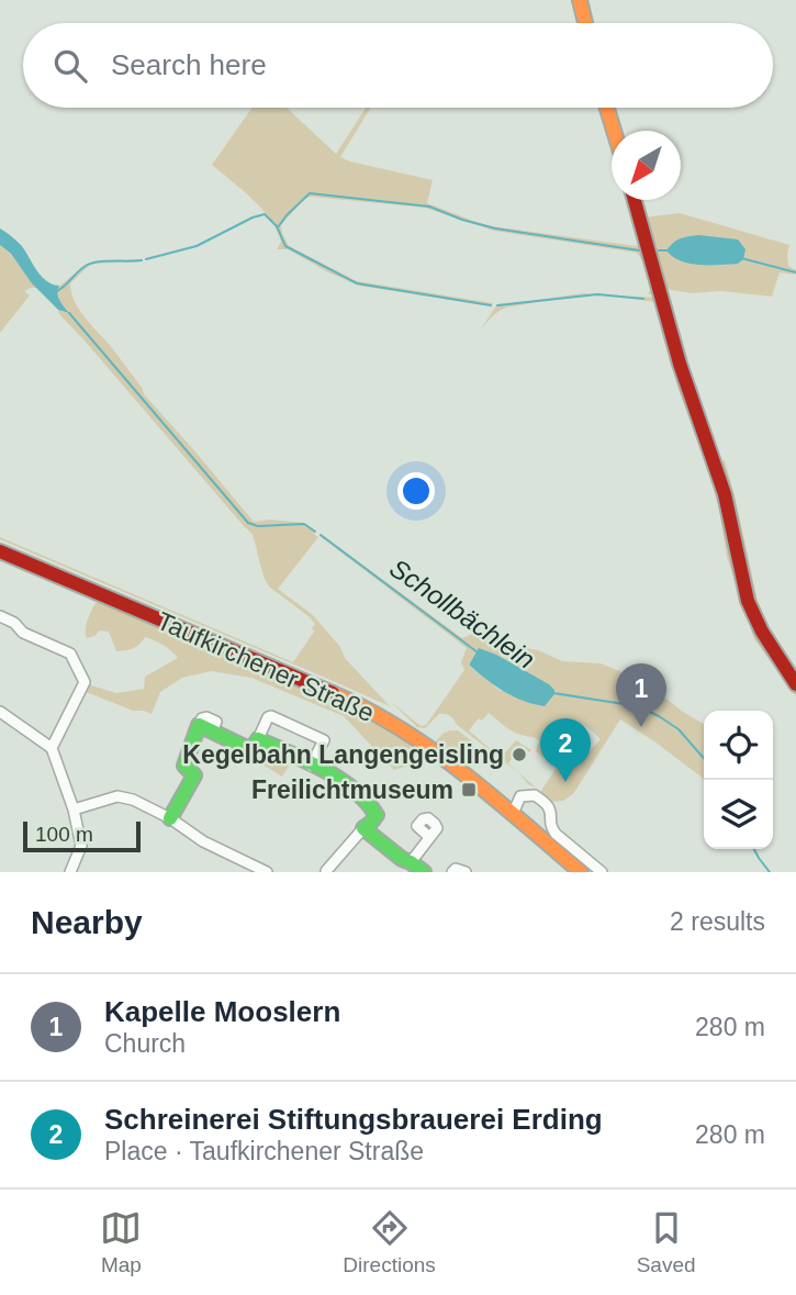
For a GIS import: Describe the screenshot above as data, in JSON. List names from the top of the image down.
{
  "streets": {
    "main road": ["Taufkirchener Straße"]
  },
  "water": ["Schollbächlein"],
  "places": {
    "other": ["Kegelbahn Langengeisling"],
    "transit": ["Freilichtmuseum"]
  },
  "scale_bar": "100 m",
  "north": "bottom left",
  "page": {
    "search": "Search here",
    "pins": ["1", "2"],
    "scale": "100 m",
    "heading": ["Nearby", "2 results"],
    "list": [
      {
        "mark": "1",
        "name": "Kapelle Mooslern",
        "note": "Church",
        "value": "280 m"
      },
      {
        "mark": "2",
        "name": "Schreinerei Stiftungsbrauerei Erding",
        "note": "Place · Taufkirchener Straße",
        "value": "280 m"
      }
    ],
    "nav": ["Map", "Directions", "Saved"]
  }
}
